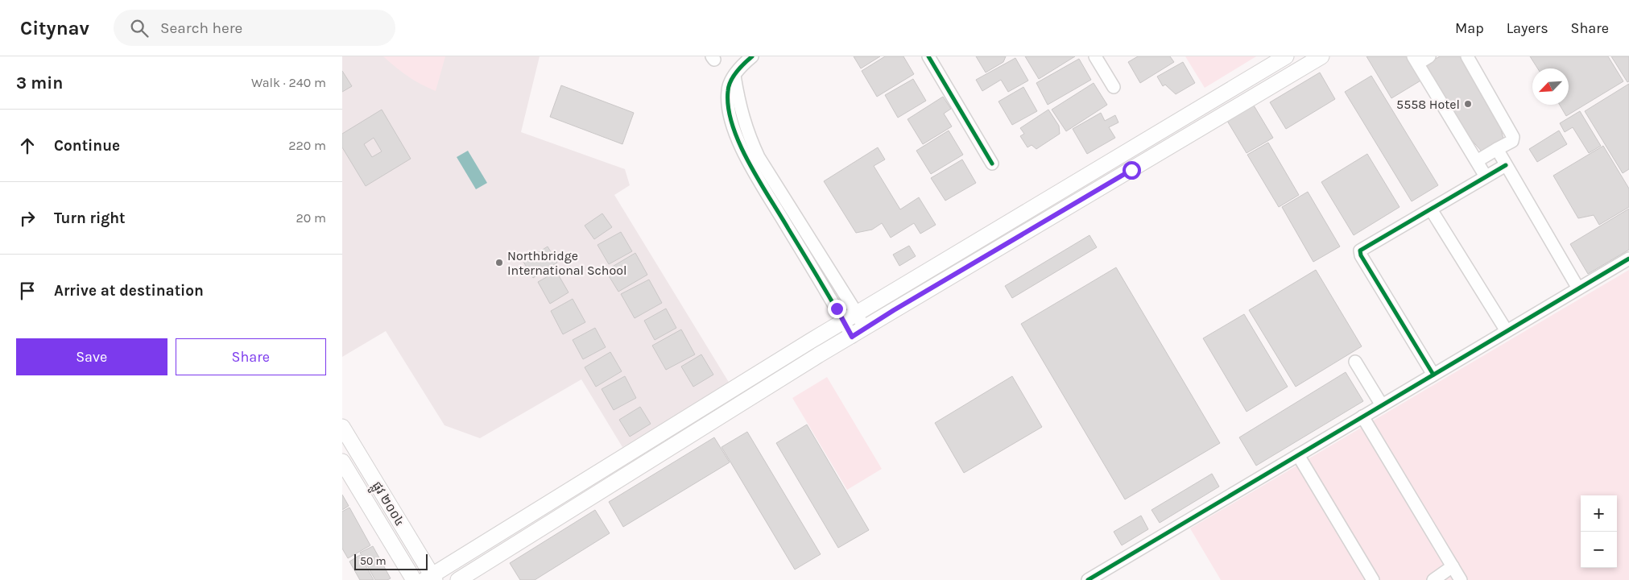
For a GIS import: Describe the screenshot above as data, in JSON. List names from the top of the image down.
{
  "streets": {
    "main road": ["ផ្លូវ ២០០៤"]
  },
  "places": ["5558 Hotel", "Northbridge International School"],
  "scale_bar": "50 m",
  "north": "bottom left",
  "page": {
    "header": "Citynav",
    "search": "Search here",
    "nav": ["Map", "Layers", "Share"],
    "heading": ["3 min", "Walk · 240 m"],
    "list": [
      ["Continue", "220 m"],
      ["Turn right", "20 m"],
      "Arrive at destination"
    ],
    "buttons": ["Save", "Share"],
    "map_buttons": ["+", "−"],
    "scale": "50 m"
  }
}
